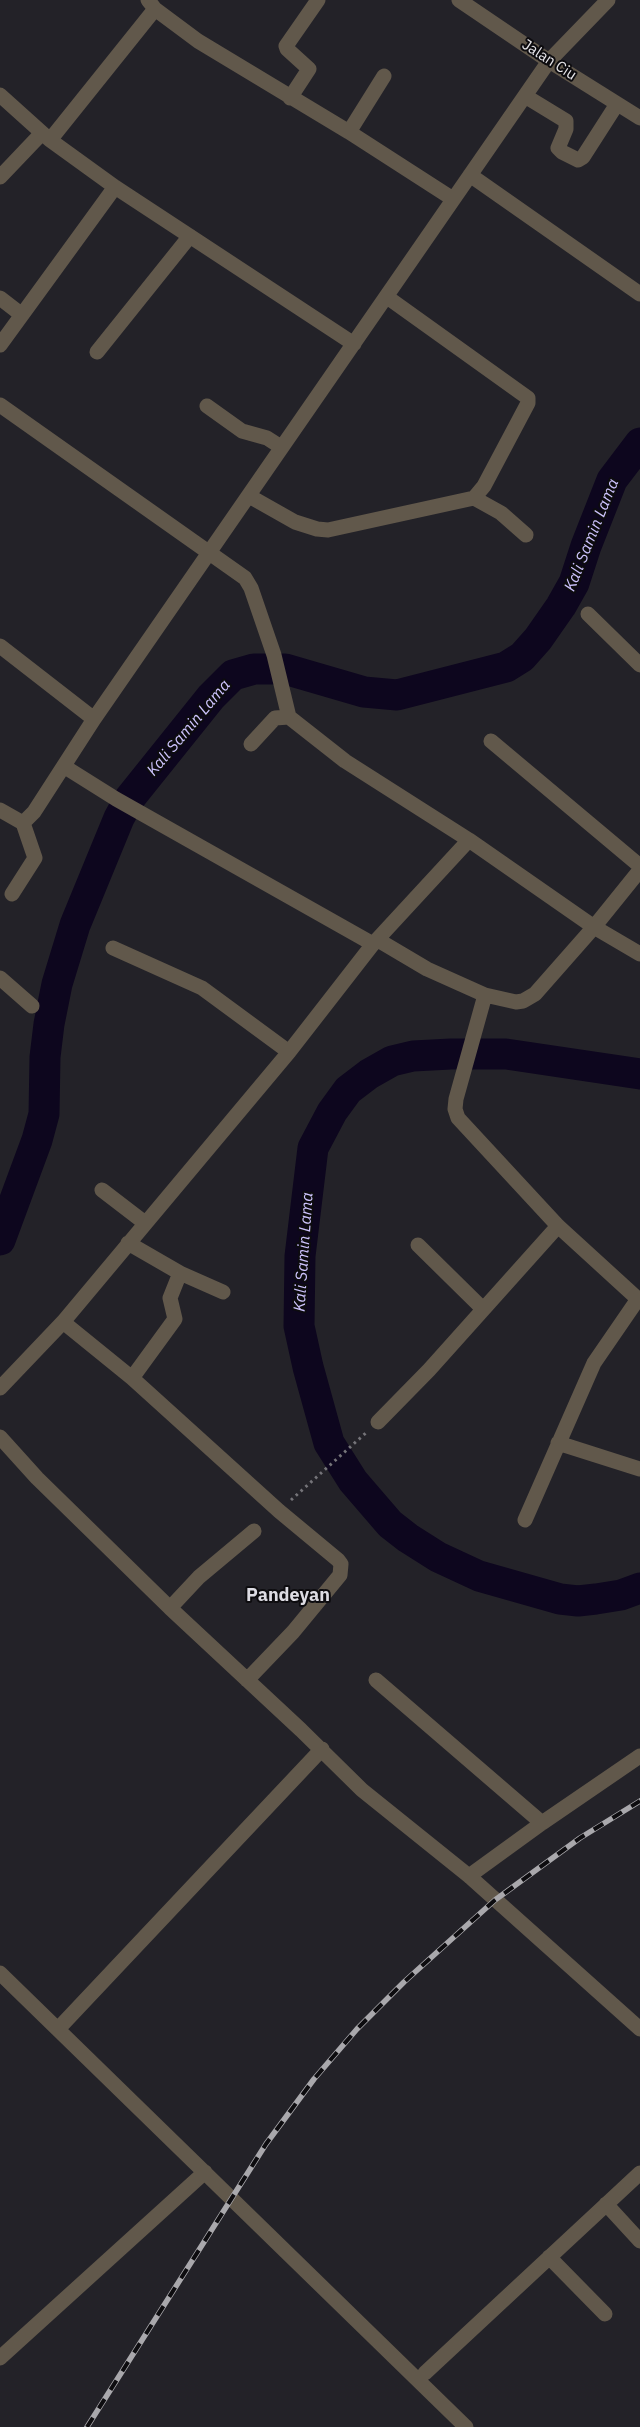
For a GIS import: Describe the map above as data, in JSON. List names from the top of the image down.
{
  "streets": {
    "street": ["Jalan Ciu"]
  },
  "districts": ["Pandeyan"],
  "water": ["Kali Samin Lama"]
}
